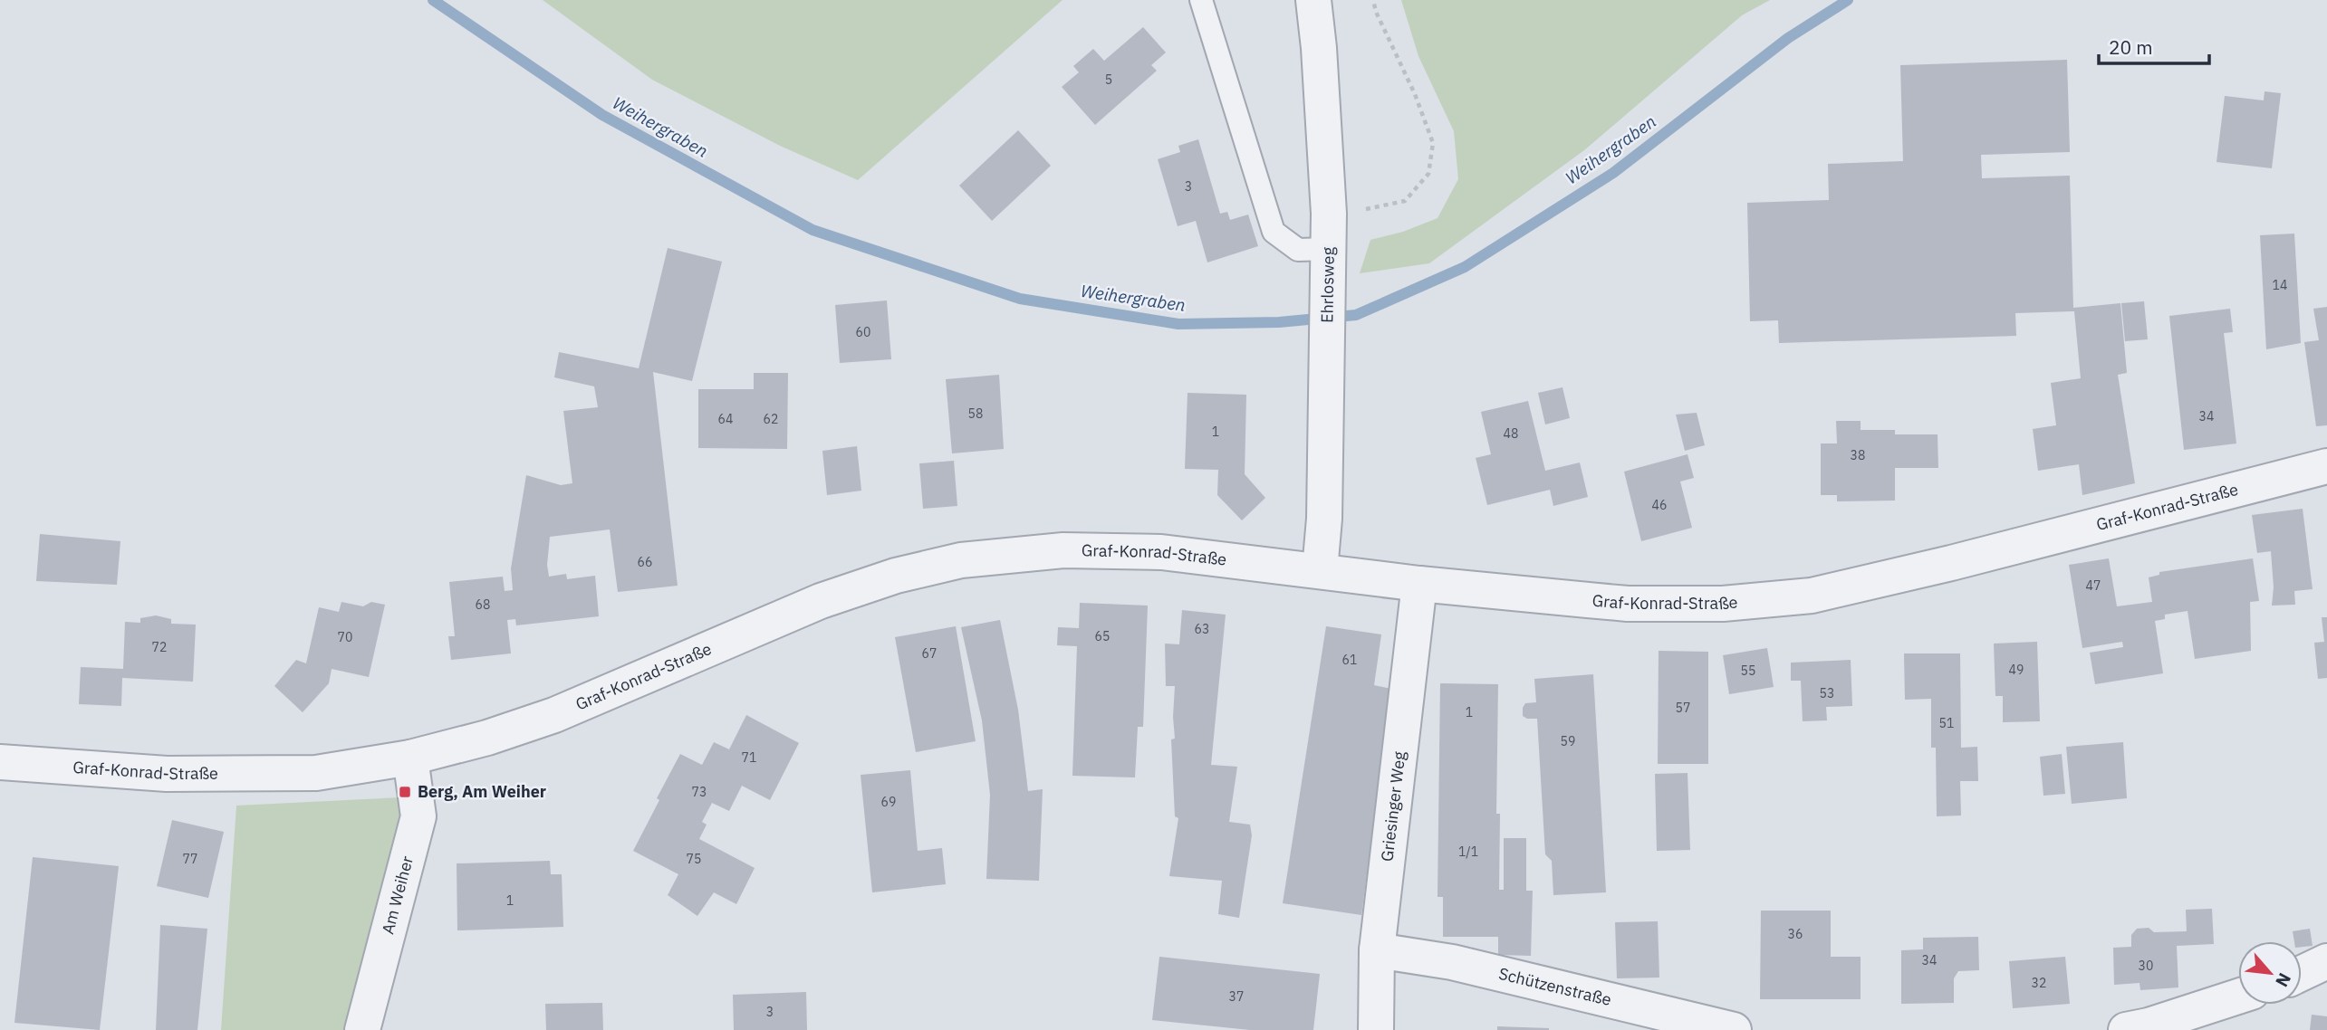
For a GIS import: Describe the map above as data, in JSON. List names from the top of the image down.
{
  "streets": {
    "street": [
      "Ehrlosweg",
      "Graf-Konrad-Straße",
      "Griesinger Weg",
      "Am Weiher",
      "Schützenstraße"
    ]
  },
  "crossings": [
    ["Ehrlosweg", "Graf-Konrad-Straße"],
    ["Graf-Konrad-Straße", "Griesinger Weg"],
    ["Graf-Konrad-Straße", "Am Weiher"],
    ["Griesinger Weg", "Schützenstraße"]
  ],
  "water": ["Weihergraben"],
  "places": {
    "transit": ["Berg, Am Weiher"]
  },
  "house_numbers": [
    "5",
    "3",
    "14",
    "60",
    "58",
    "34",
    "64",
    "62",
    "1",
    "48",
    "38",
    "46",
    "66",
    "47",
    "68",
    "63",
    "65",
    "70",
    "72",
    "67",
    "61",
    "49",
    "55",
    "53",
    "57",
    "1",
    "51",
    "59",
    "71",
    "73",
    "69",
    "1/1",
    "77",
    "75",
    "1",
    "36",
    "34",
    "30",
    "32",
    "37",
    "3"
  ],
  "scale_bar": "20 m",
  "north": "bottom right"
}
